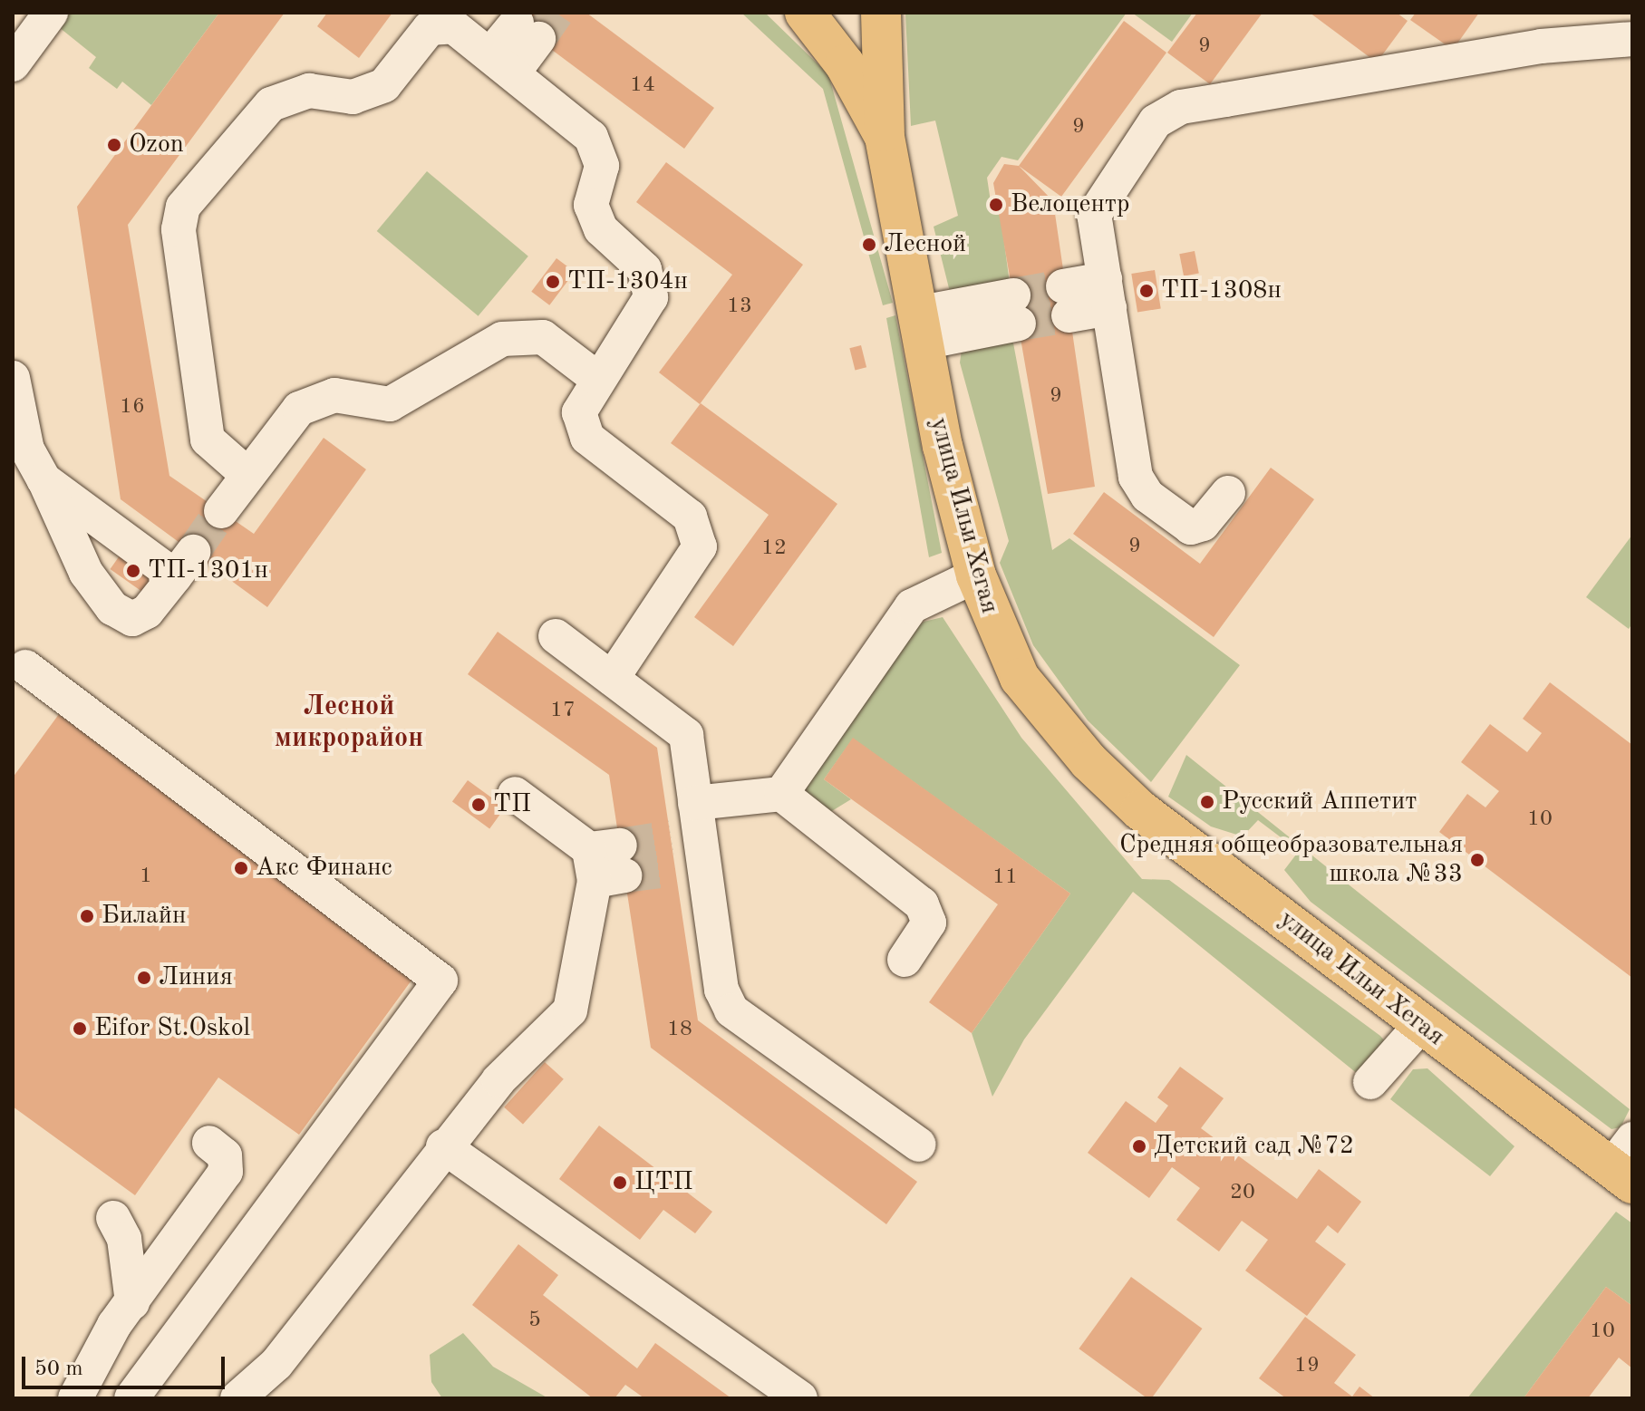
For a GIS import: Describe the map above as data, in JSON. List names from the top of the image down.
{
  "streets": {
    "main road": ["улица Ильи Хегая"]
  },
  "districts": ["Лесной микрорайон"],
  "places": [
    "Ozon",
    "Велоцентр",
    "Лесной",
    "ТП-1304н",
    "ТП-1308н",
    "ТП-1301н",
    "Русский Аппетит",
    "ТП",
    "Средняя общеобразовательная школа №33",
    "Акс Финанс",
    "Билайн",
    "Линия",
    "Eifor St.Oskol",
    "Детский сад №72",
    "ЦТП"
  ],
  "house_numbers": [
    "9",
    "14",
    "9",
    "13",
    "9",
    "16",
    "9",
    "12",
    "17",
    "10",
    "1",
    "11",
    "18",
    "20",
    "5",
    "10",
    "19"
  ],
  "scale_bar": "50 m"
}
